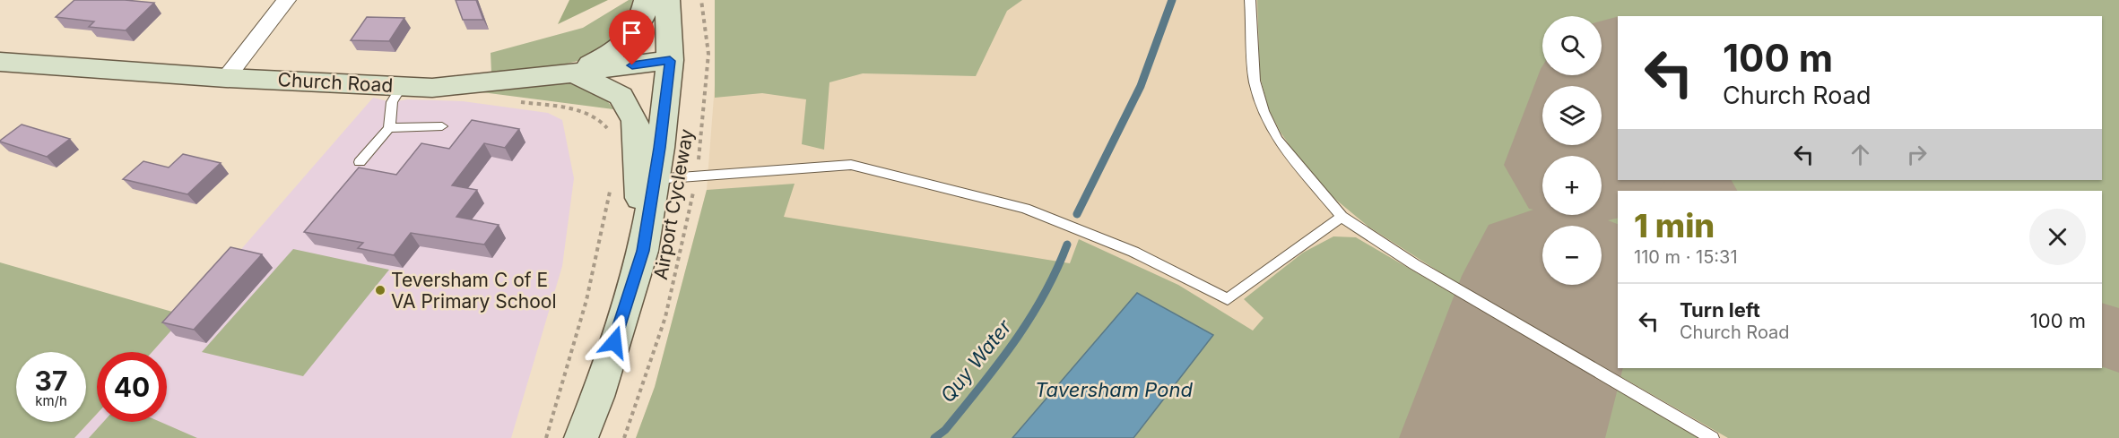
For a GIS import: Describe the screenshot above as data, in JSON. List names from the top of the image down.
{
  "streets": {
    "street": ["Church Road"],
    "path": ["Airport Cycleway"]
  },
  "water": ["Quy Water", "Taversham Pond"],
  "places": ["Teversham C of E VA Primary School"],
  "page": {
    "map_buttons": ["+", "−"],
    "turn": ["100 m", "Church Road"],
    "heading": ["1 min", "110 m · 15:31"],
    "list": [
      {
        "name": "Turn left",
        "note": "Church Road",
        "value": "100 m"
      }
    ],
    "speed": "37 km/h",
    "limit": "40"
  }
}
